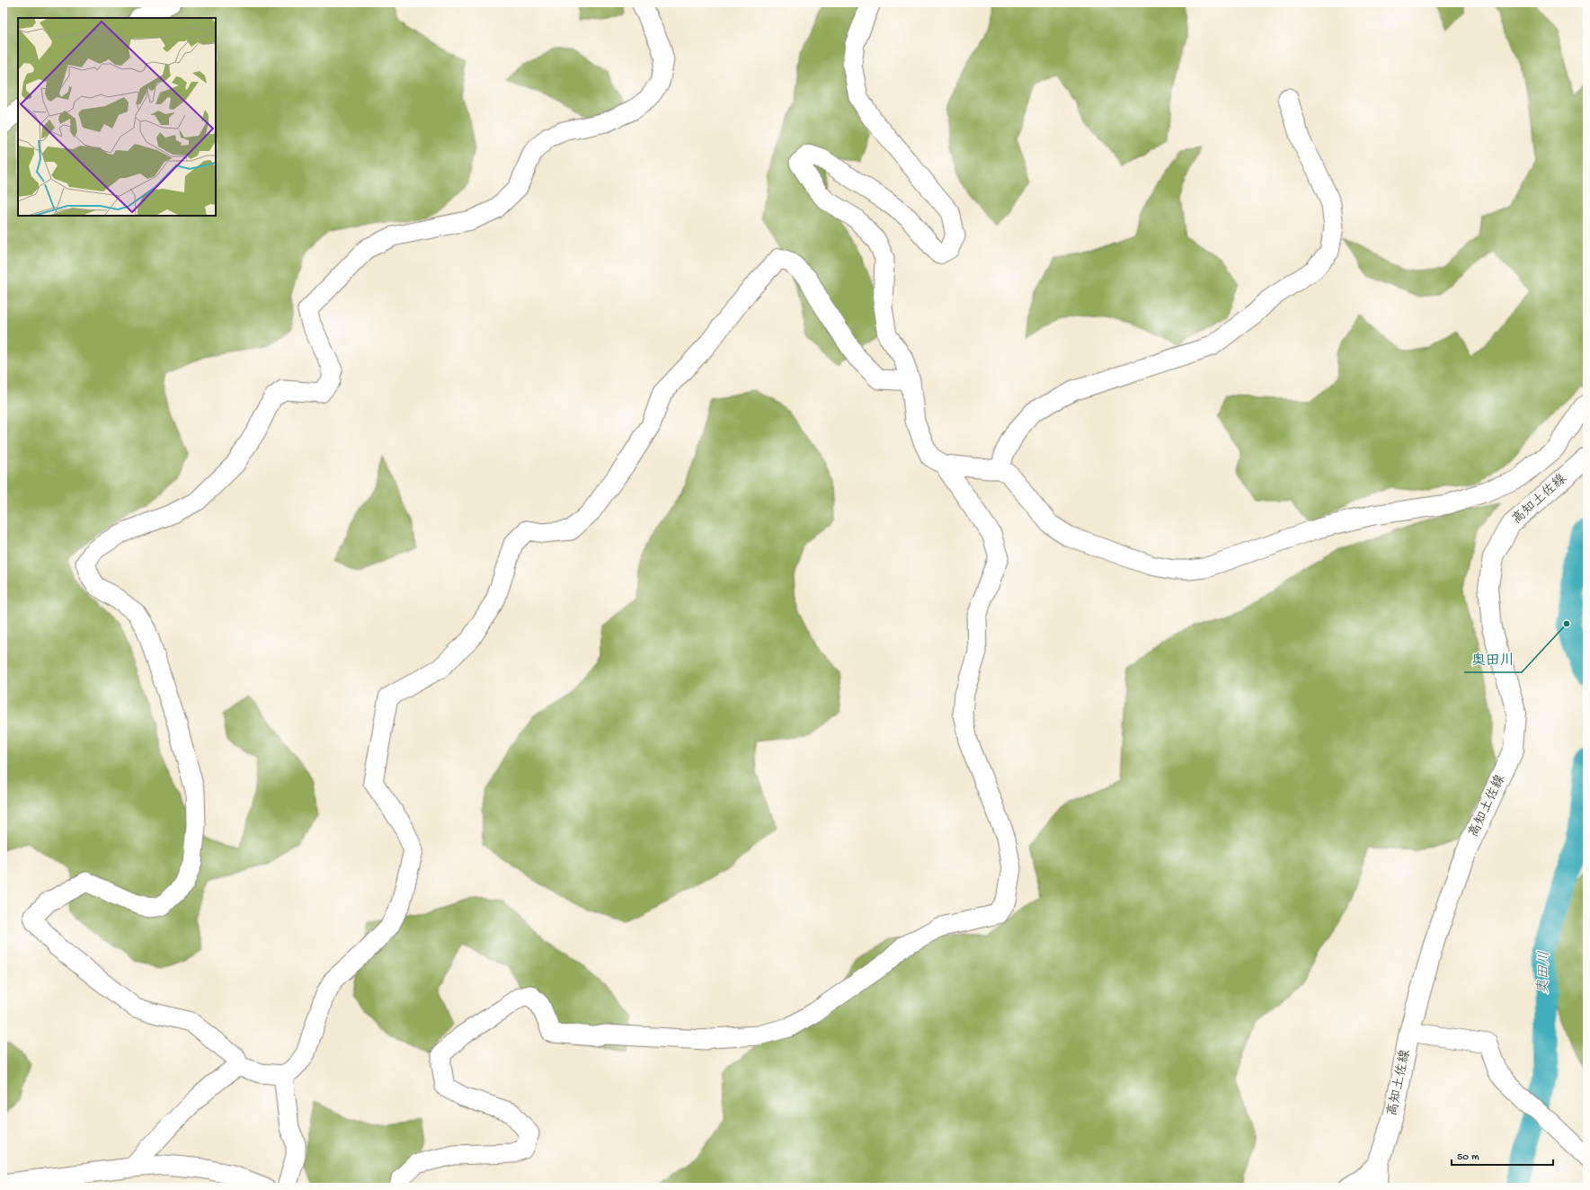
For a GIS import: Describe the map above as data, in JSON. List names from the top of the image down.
{
  "streets": {
    "main road": ["高知土佐線"]
  },
  "water": ["奥田川"],
  "places": ["奥田川"],
  "scale_bar": "50 m"
}
